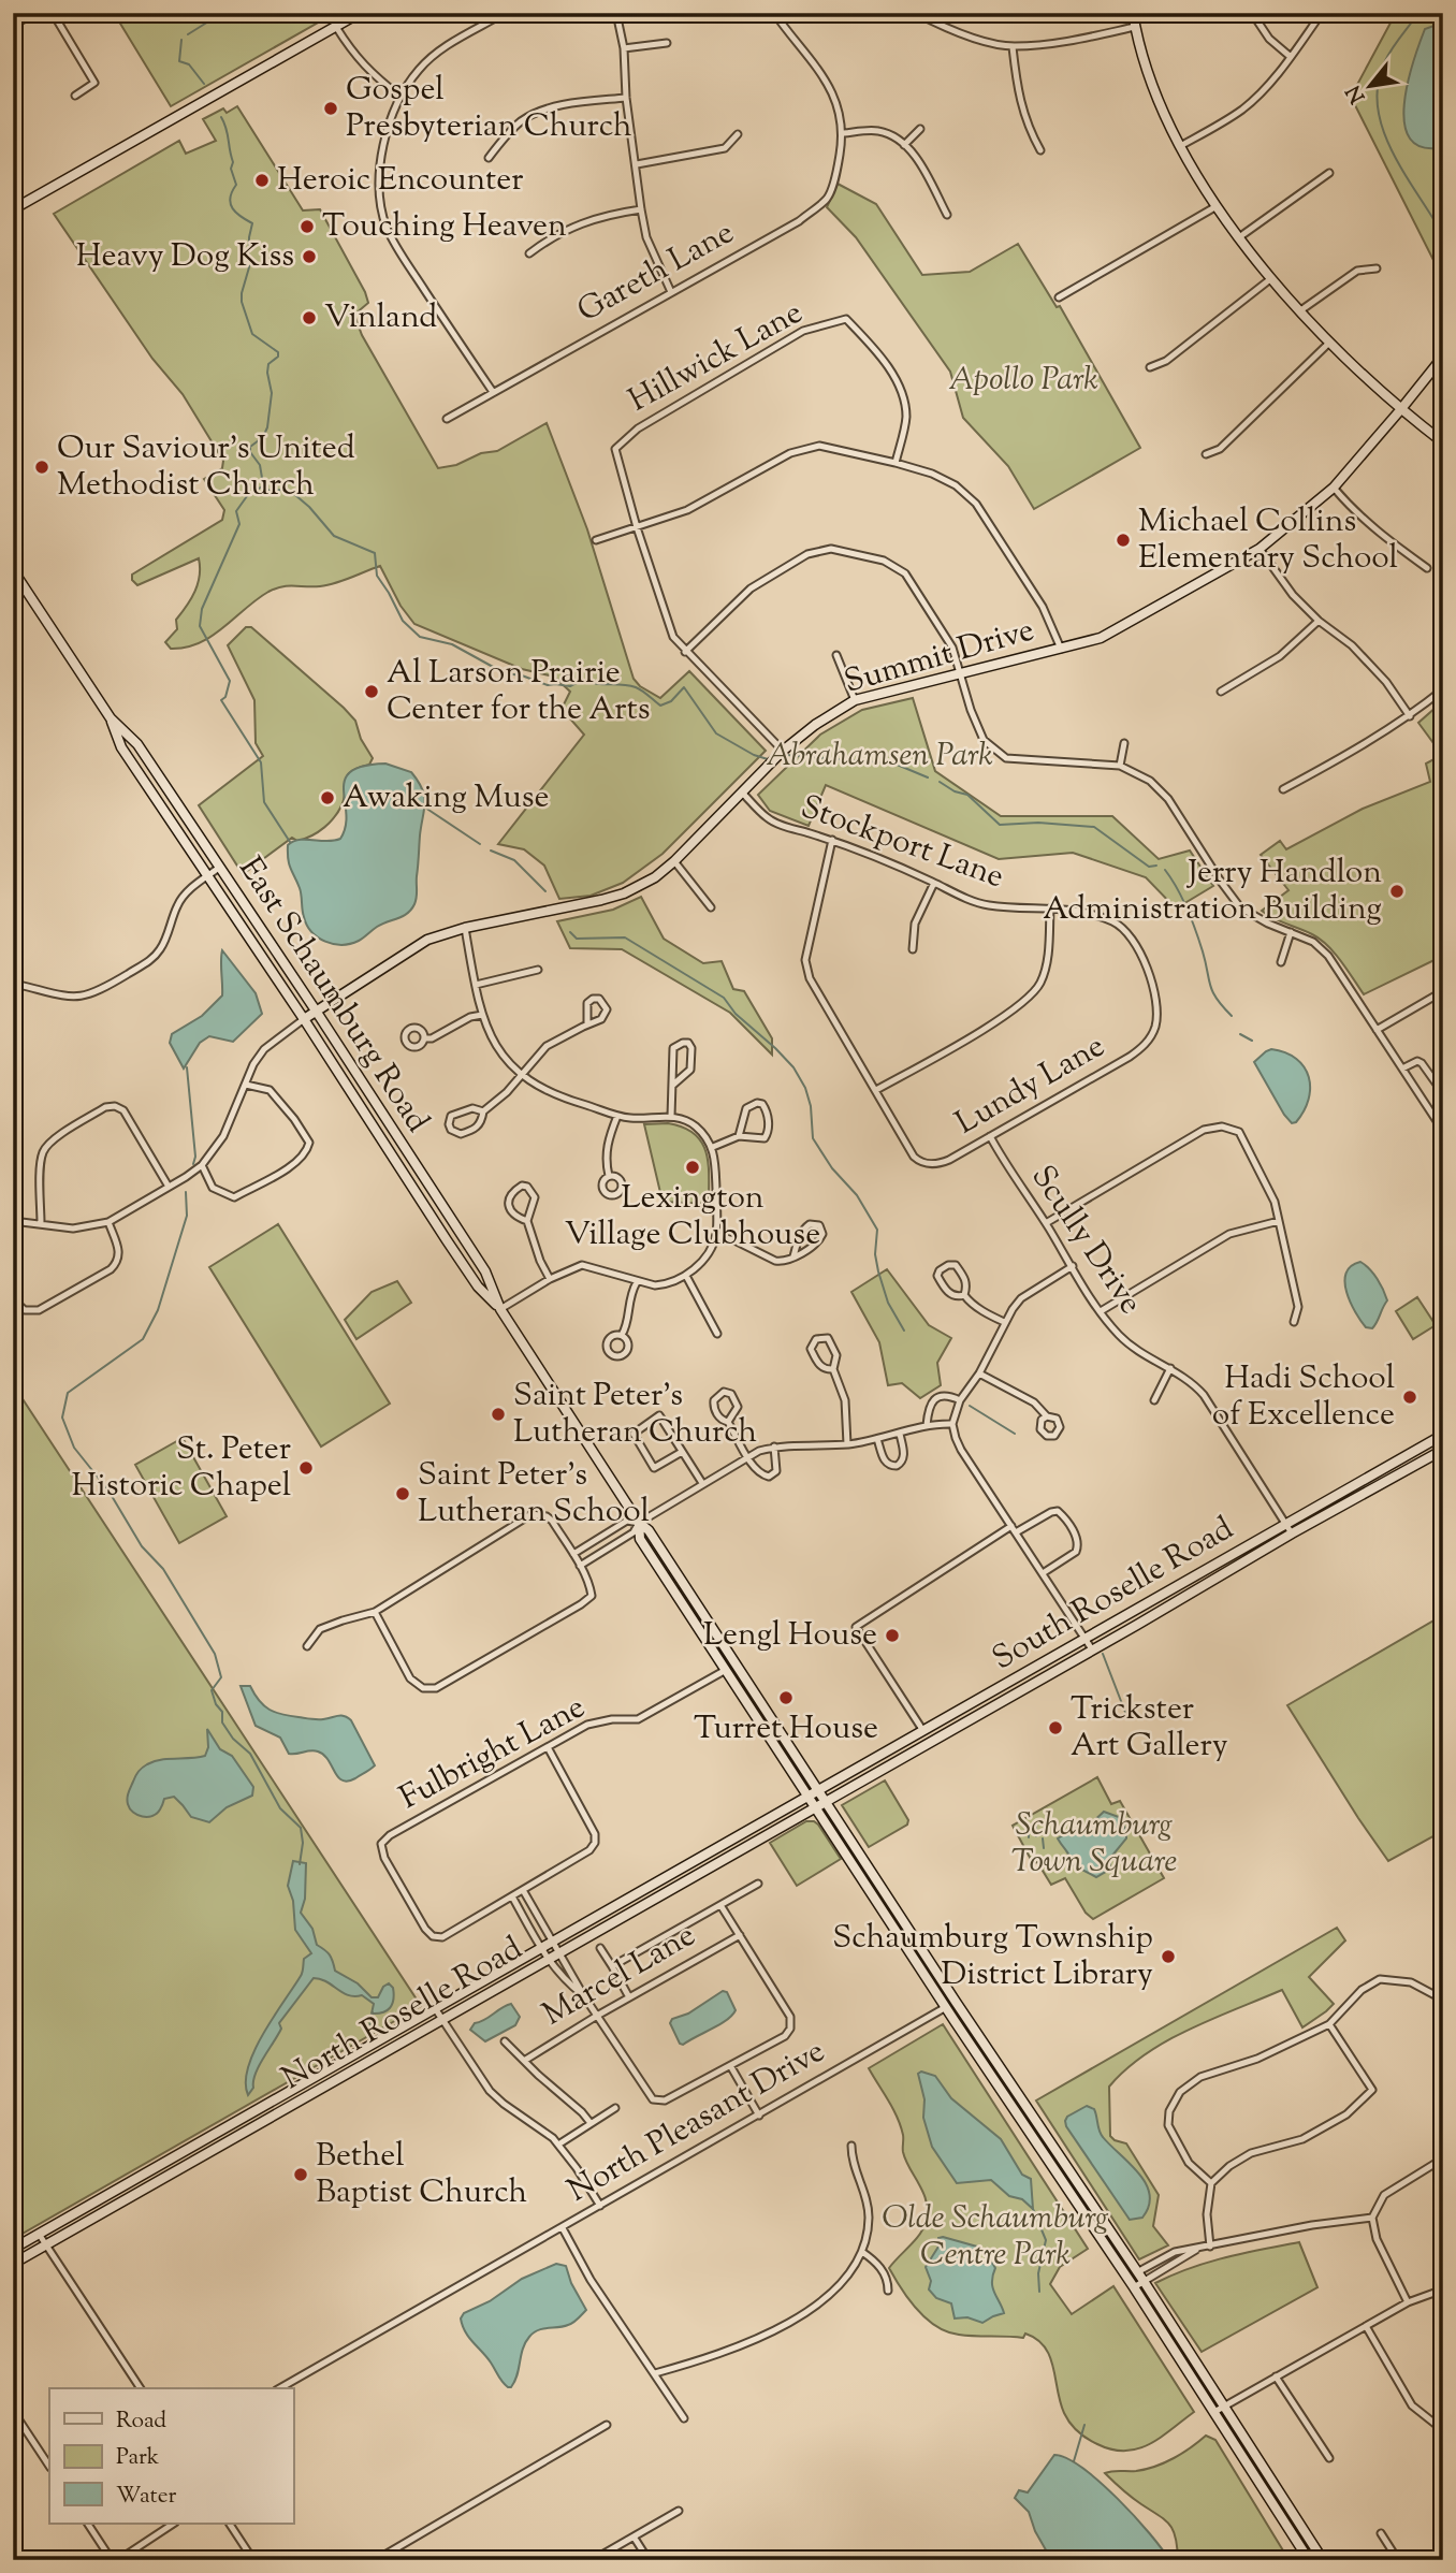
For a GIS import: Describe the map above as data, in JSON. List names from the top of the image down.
{
  "streets": {
    "main road": [
      "Summit Drive",
      "East Schaumburg Road",
      "South Roselle Road",
      "North Roselle Road"
    ],
    "street": [
      "Gareth Lane",
      "Hillwick Lane",
      "Stockport Lane",
      "Lundy Lane",
      "Scully Drive",
      "Fulbright Lane",
      "Marcel Lane",
      "North Pleasant Drive"
    ]
  },
  "crossings": [
    ["Summit Drive", "Stockport Lane"],
    ["Summit Drive", "East Schaumburg Road"],
    ["Stockport Lane", "Lundy Lane"],
    ["East Schaumburg Road", "South Roselle Road"],
    ["East Schaumburg Road", "Fulbright Lane"],
    ["East Schaumburg Road", "North Roselle Road"],
    ["East Schaumburg Road", "North Pleasant Drive"],
    ["Lundy Lane", "Scully Drive"],
    ["Scully Drive", "South Roselle Road"],
    ["South Roselle Road", "North Roselle Road"]
  ],
  "parks": [
    "Apollo Park",
    "Abrahamsen Park",
    "Schaumburg Town Square",
    "Olde Schaumburg Centre Park"
  ],
  "places": [
    "Gospel Presbyterian Church",
    "Heroic Encounter",
    "Touching Heaven",
    "Heavy Dog Kiss",
    "Vinland",
    "Our Saviour's United Methodist Church",
    "Michael Collins Elementary School",
    "Al Larson Prairie Center for the Arts",
    "Awaking Muse",
    "Jerry Handlon Administration Building",
    "Lexington Village Clubhouse",
    "Hadi School of Excellence",
    "Saint Peter's Lutheran Church",
    "St. Peter Historic Chapel",
    "Saint Peter's Lutheran School",
    "Lengl House",
    "Turret House",
    "Trickster Art Gallery",
    "Schaumburg Township District Library",
    "Bethel Baptist Church"
  ],
  "legend": ["Road", "Park", "Water"],
  "north": "bottom left"
}
